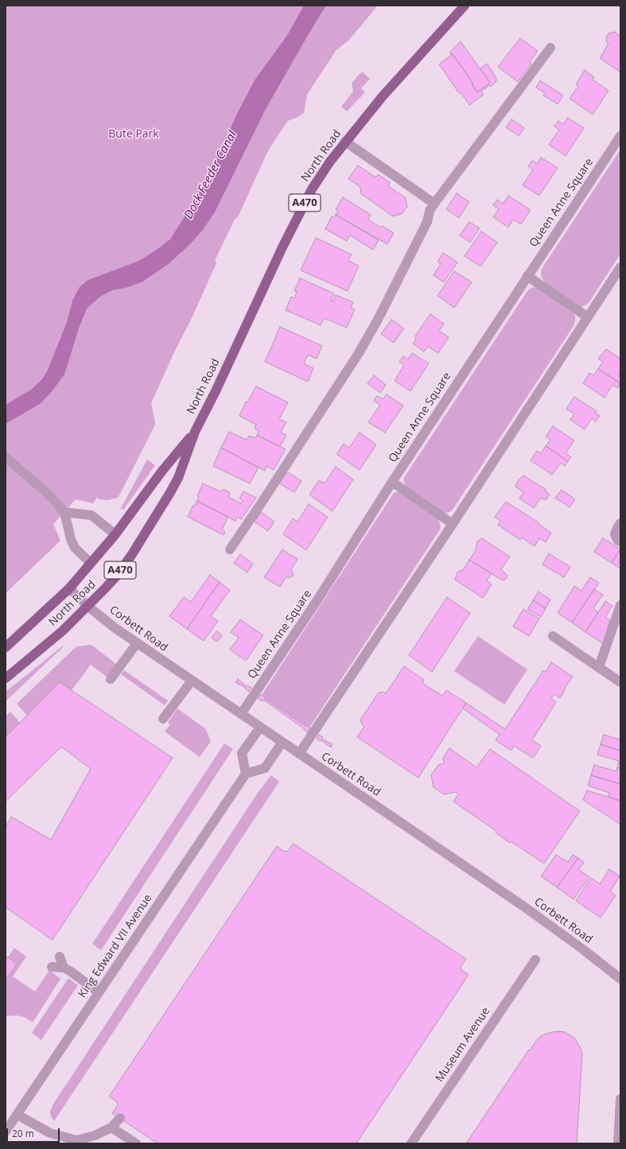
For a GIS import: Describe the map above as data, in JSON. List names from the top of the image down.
{
  "streets": {
    "main road": ["North Road", "A470"],
    "street": [
      "Queen Anne Square",
      "Corbett Road",
      "King Edward VII Avenue",
      "Museum Avenue"
    ]
  },
  "crossings": [
    ["North Road", "Corbett Road"],
    ["Queen Anne Square", "Corbett Road"]
  ],
  "water": ["Dock Feeder Canal"],
  "parks": ["Bute Park"],
  "scale_bar": "20 m"
}
